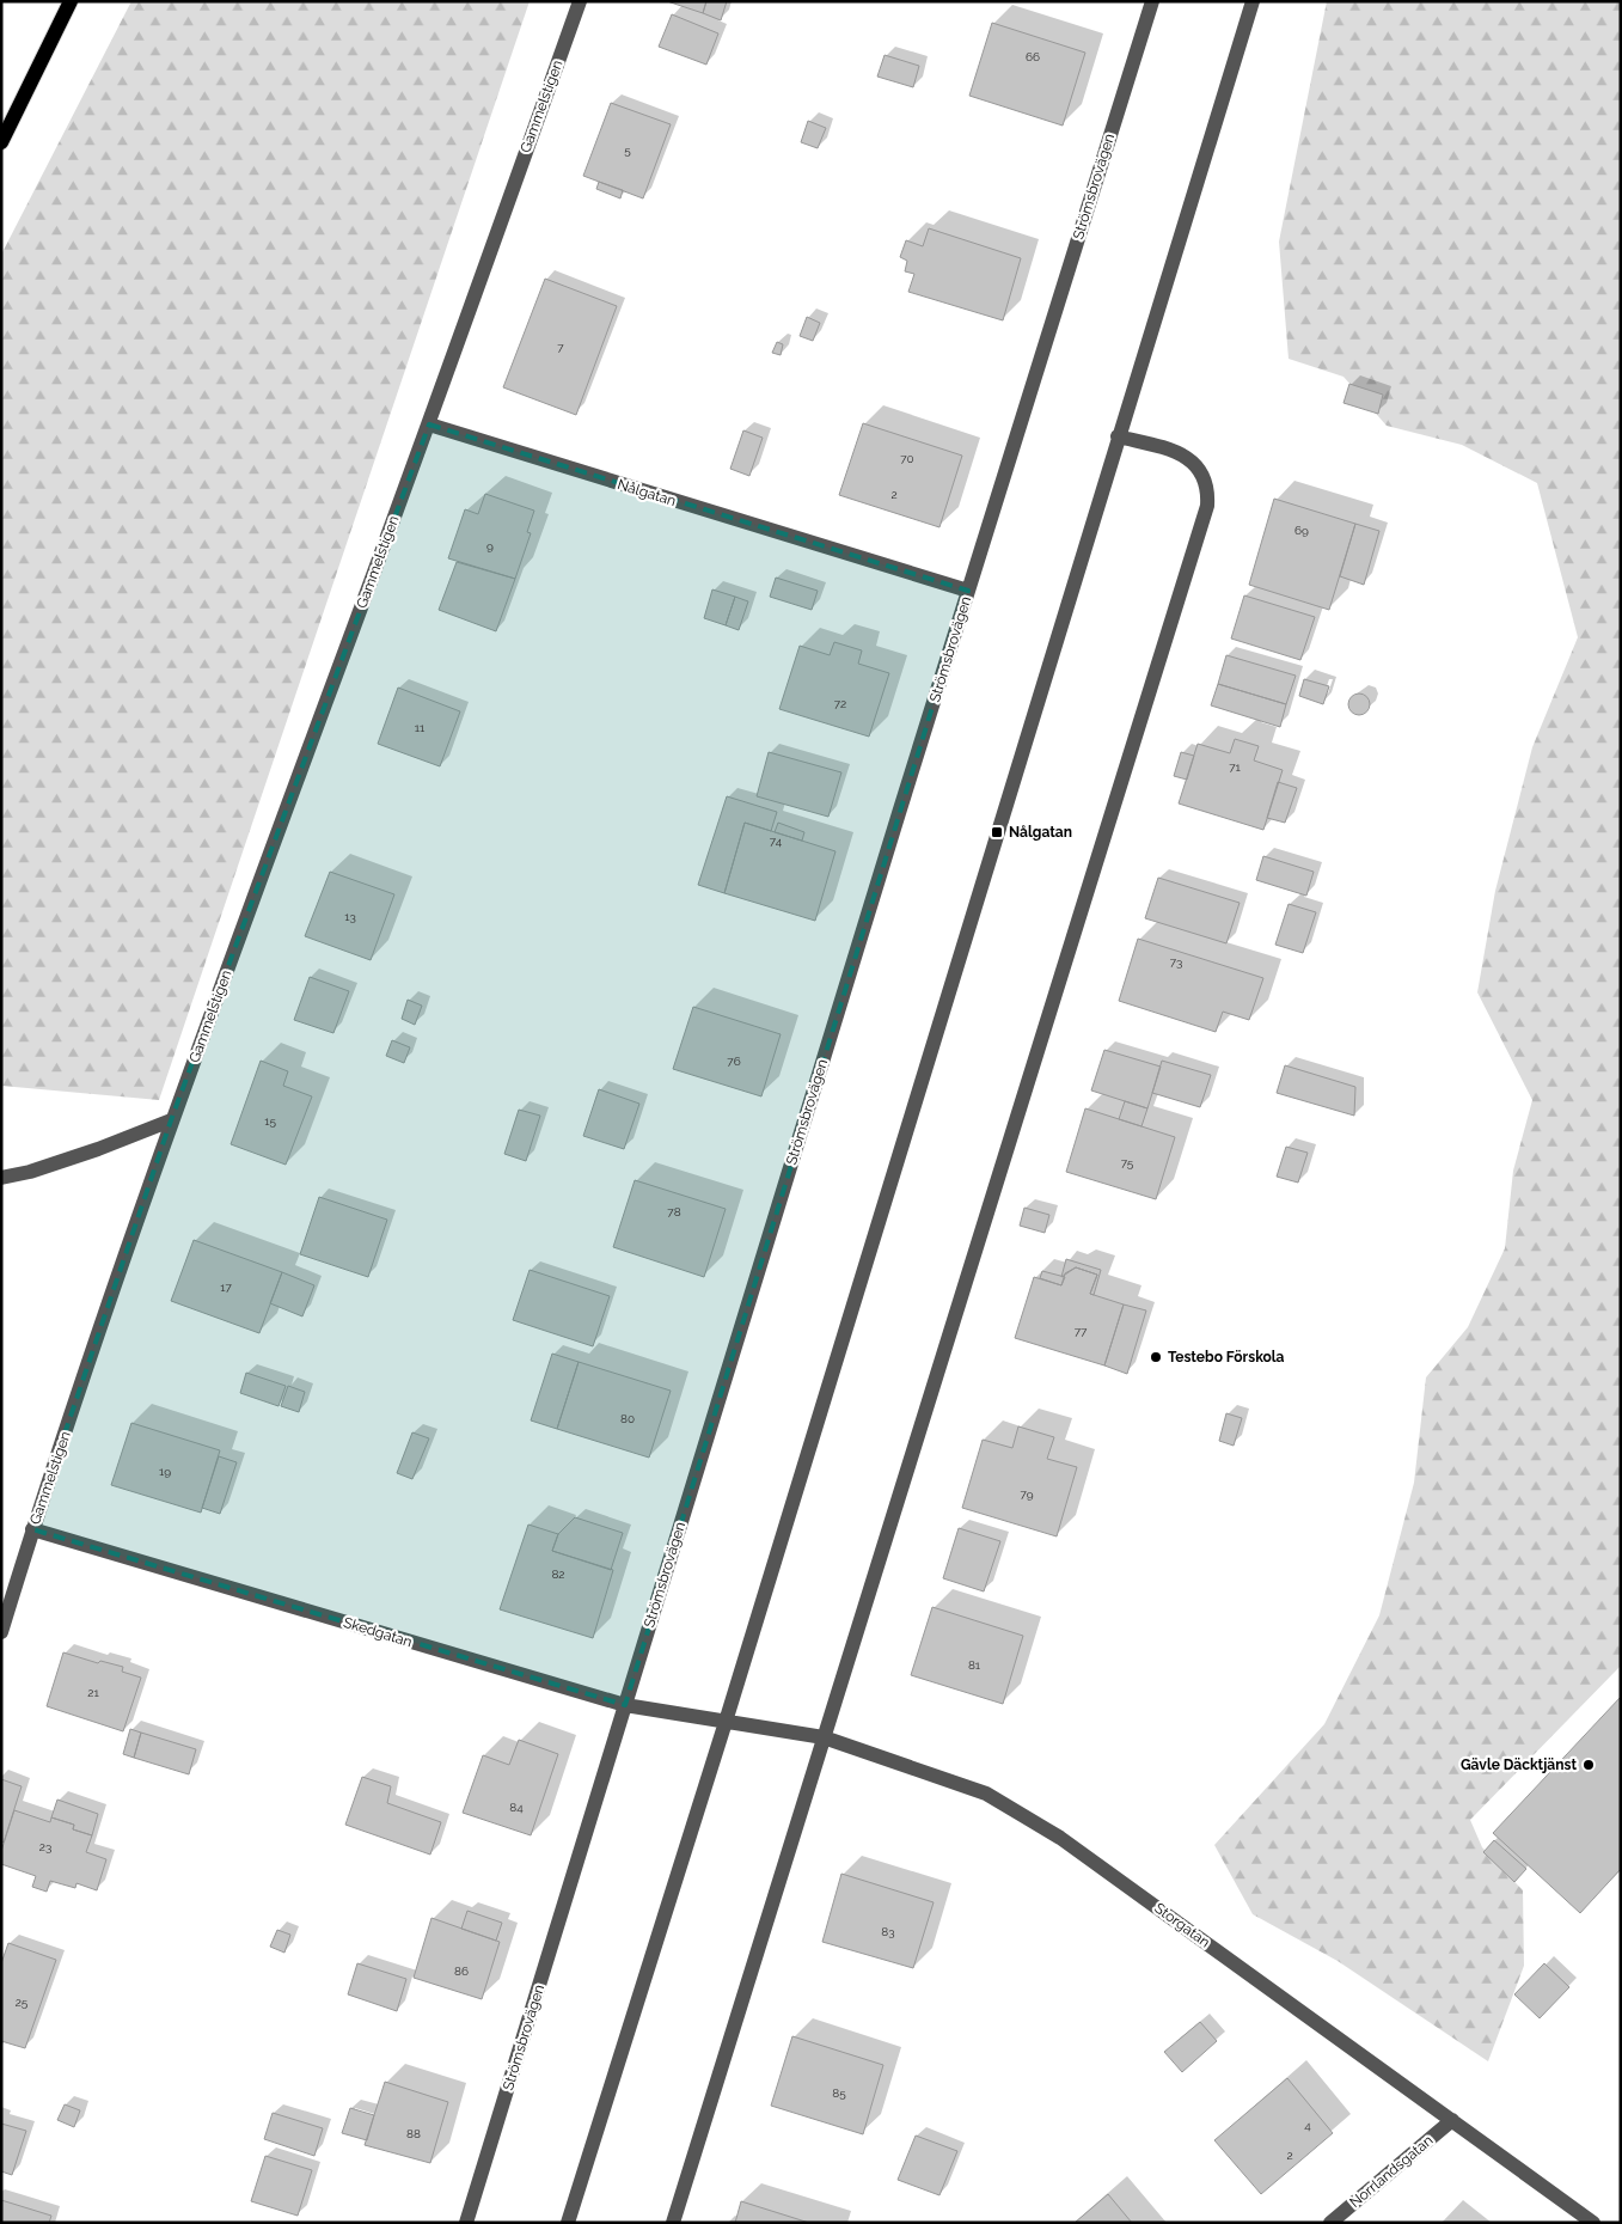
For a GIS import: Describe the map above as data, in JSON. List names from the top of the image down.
{
  "streets": {
    "street": [
      "Gammelstigen",
      "Strömsbrovägen",
      "Nålgatan",
      "Skedgatan",
      "Storgatan",
      "Norrlandsgatan"
    ]
  },
  "crossings": [
    ["Gammelstigen", "Nålgatan"],
    ["Gammelstigen", "Skedgatan"],
    ["Strömsbrovägen", "Nålgatan"],
    ["Strömsbrovägen", "Skedgatan"],
    ["Skedgatan", "Storgatan"],
    ["Storgatan", "Norrlandsgatan"]
  ],
  "places": {
    "transit": ["Nålgatan"],
    "other": ["Testebo Förskola", "Gävle Däcktjänst"]
  },
  "house_numbers": [
    "66",
    "5",
    "7",
    "70",
    "2",
    "69",
    "9",
    "72",
    "11",
    "71",
    "74",
    "13",
    "73",
    "76",
    "15",
    "75",
    "78",
    "17",
    "77",
    "80",
    "19",
    "79",
    "82",
    "81",
    "21",
    "84",
    "23",
    "83",
    "86",
    "25",
    "85",
    "4",
    "88",
    "2"
  ]
}
